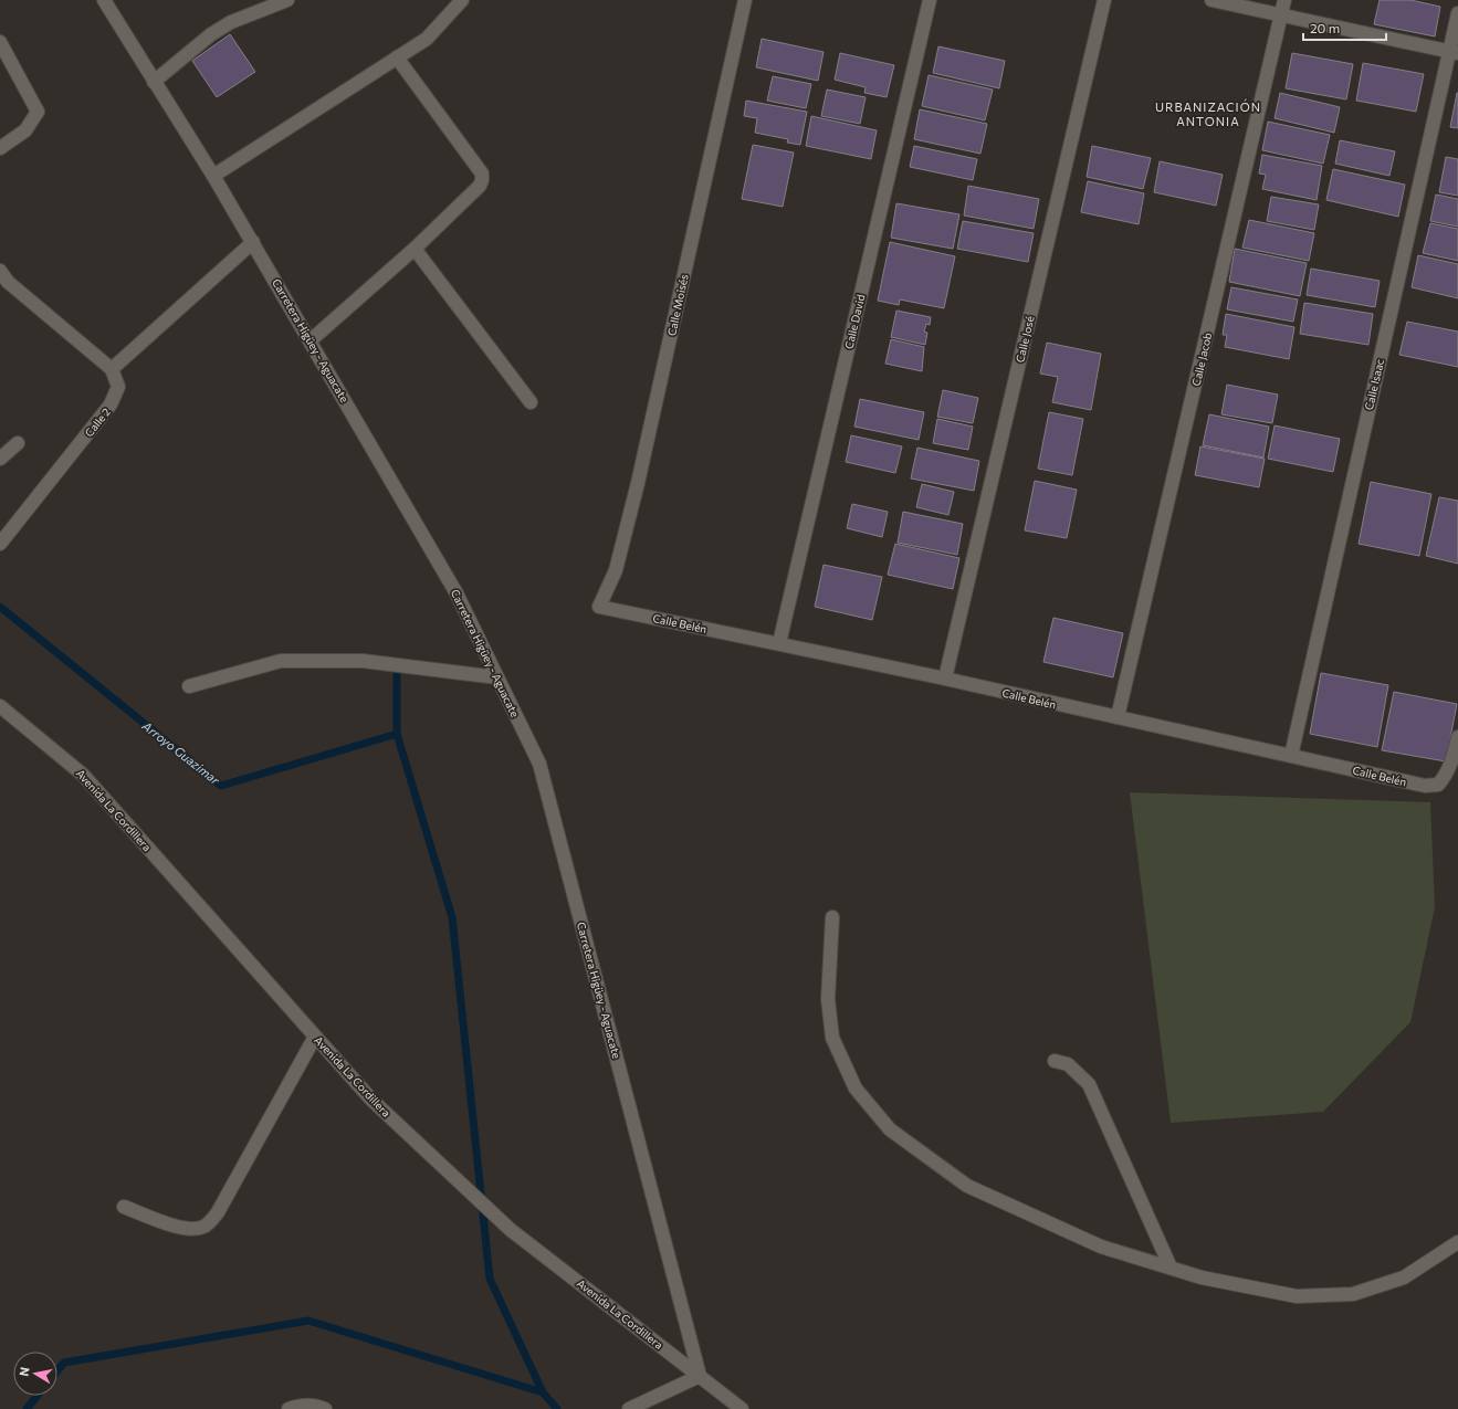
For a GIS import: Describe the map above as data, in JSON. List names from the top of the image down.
{
  "streets": {
    "street": [
      "Calle Moisés",
      "Calle David",
      "Calle José",
      "Carretera Higüey - Aguacate",
      "Calle Jacob",
      "Calle Isaac",
      "Calle 2",
      "Calle Belén",
      "Avenida La Cordillera"
    ]
  },
  "crossings": [
    ["Calle Moisés", "Calle Belén"],
    ["Calle David", "Calle Belén"],
    ["Calle José", "Calle Belén"],
    ["Carretera Higüey - Aguacate", "Avenida La Cordillera"],
    ["Calle Jacob", "Calle Belén"],
    ["Calle Isaac", "Calle Belén"]
  ],
  "districts": ["URBANIZACIÓN ANTONIA"],
  "water": ["Arroyo Guazimar"],
  "scale_bar": "20 m",
  "north": "left"
}
